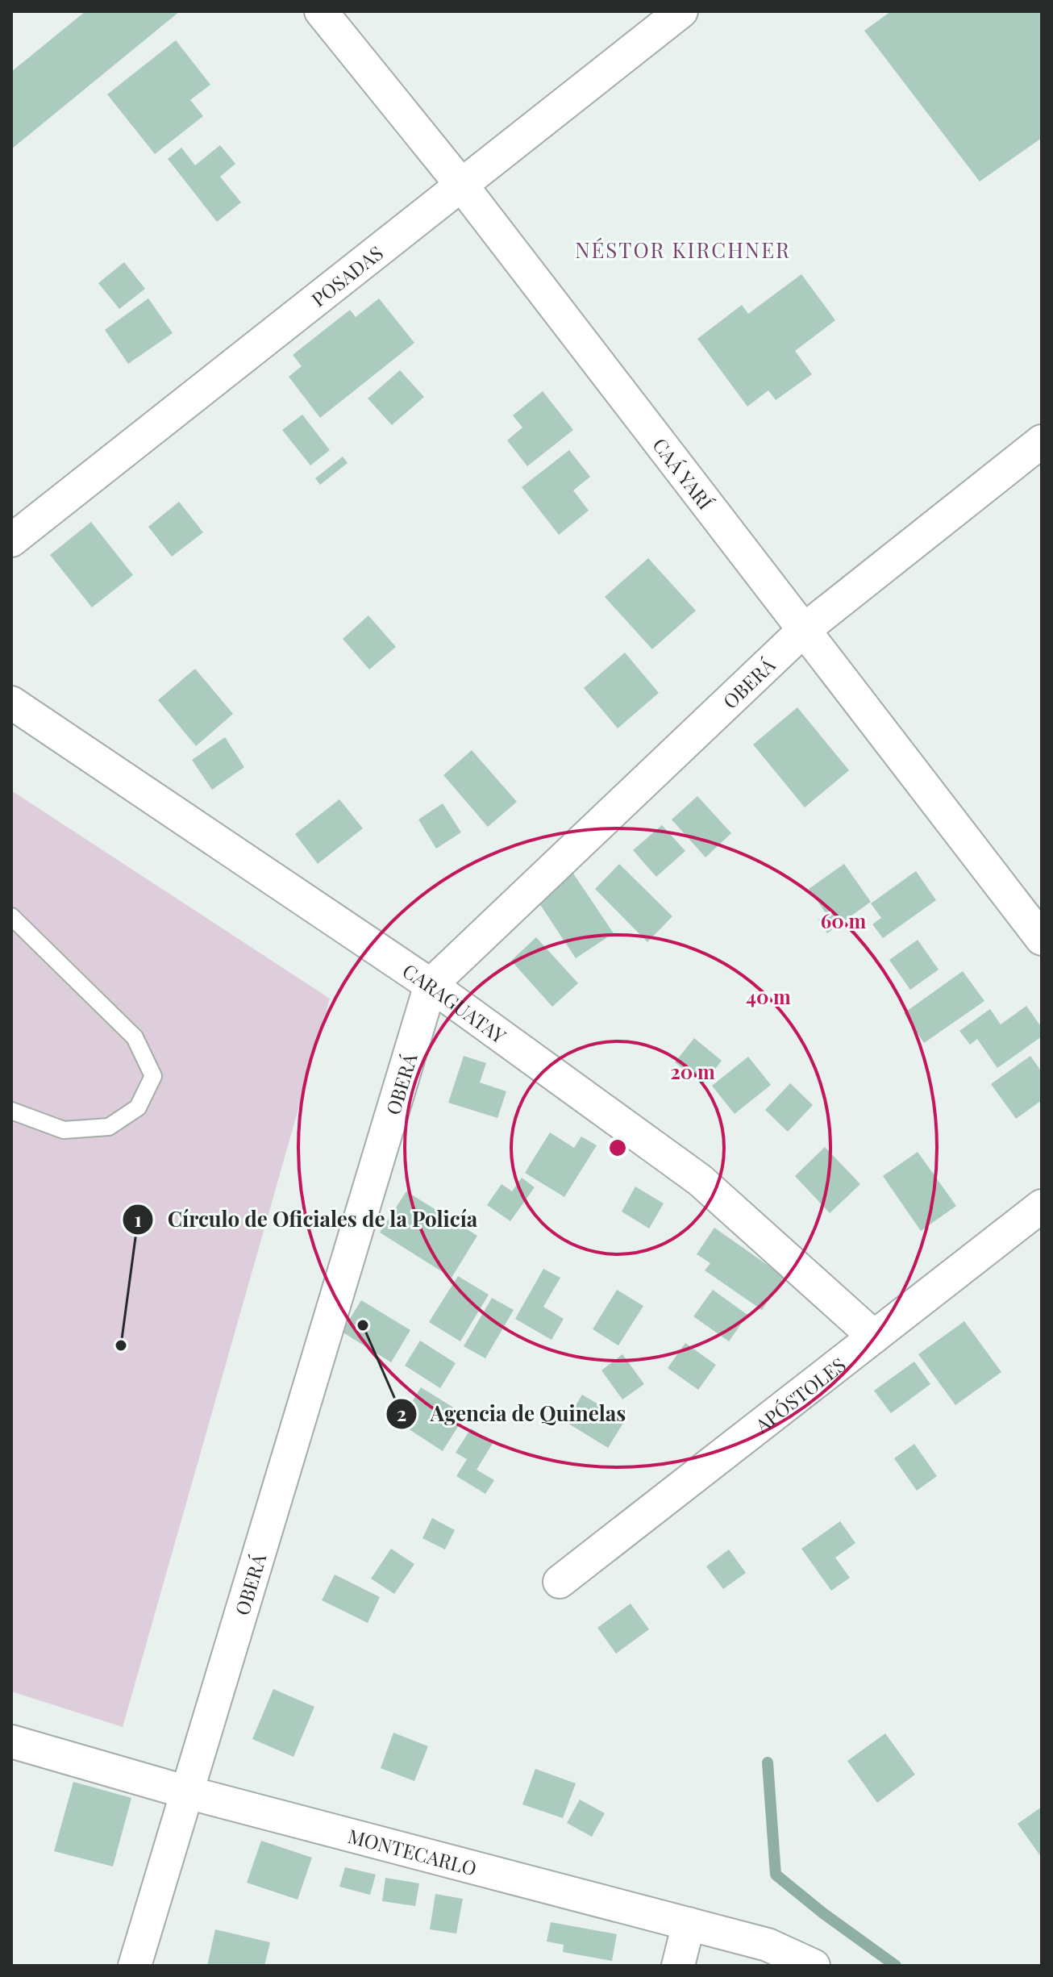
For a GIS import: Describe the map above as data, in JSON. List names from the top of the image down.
{
  "streets": {
    "street": [
      "POSADAS",
      "CAÁ YARÍ",
      "OBERÁ",
      "CARAGUATAY",
      "APÓSTOLES",
      "MONTECARLO"
    ]
  },
  "crossings": [
    ["POSADAS", "CAÁ YARÍ"],
    ["CAÁ YARÍ", "OBERÁ"],
    ["OBERÁ", "CARAGUATAY"],
    ["OBERÁ", "MONTECARLO"],
    ["CARAGUATAY", "APÓSTOLES"]
  ],
  "districts": ["NÉSTOR KIRCHNER"],
  "places": ["Agencia de Quinelas", "Círculo de Oficiales de la Policía"],
  "rings": ["60 m", "40 m", "20 m"]
}
